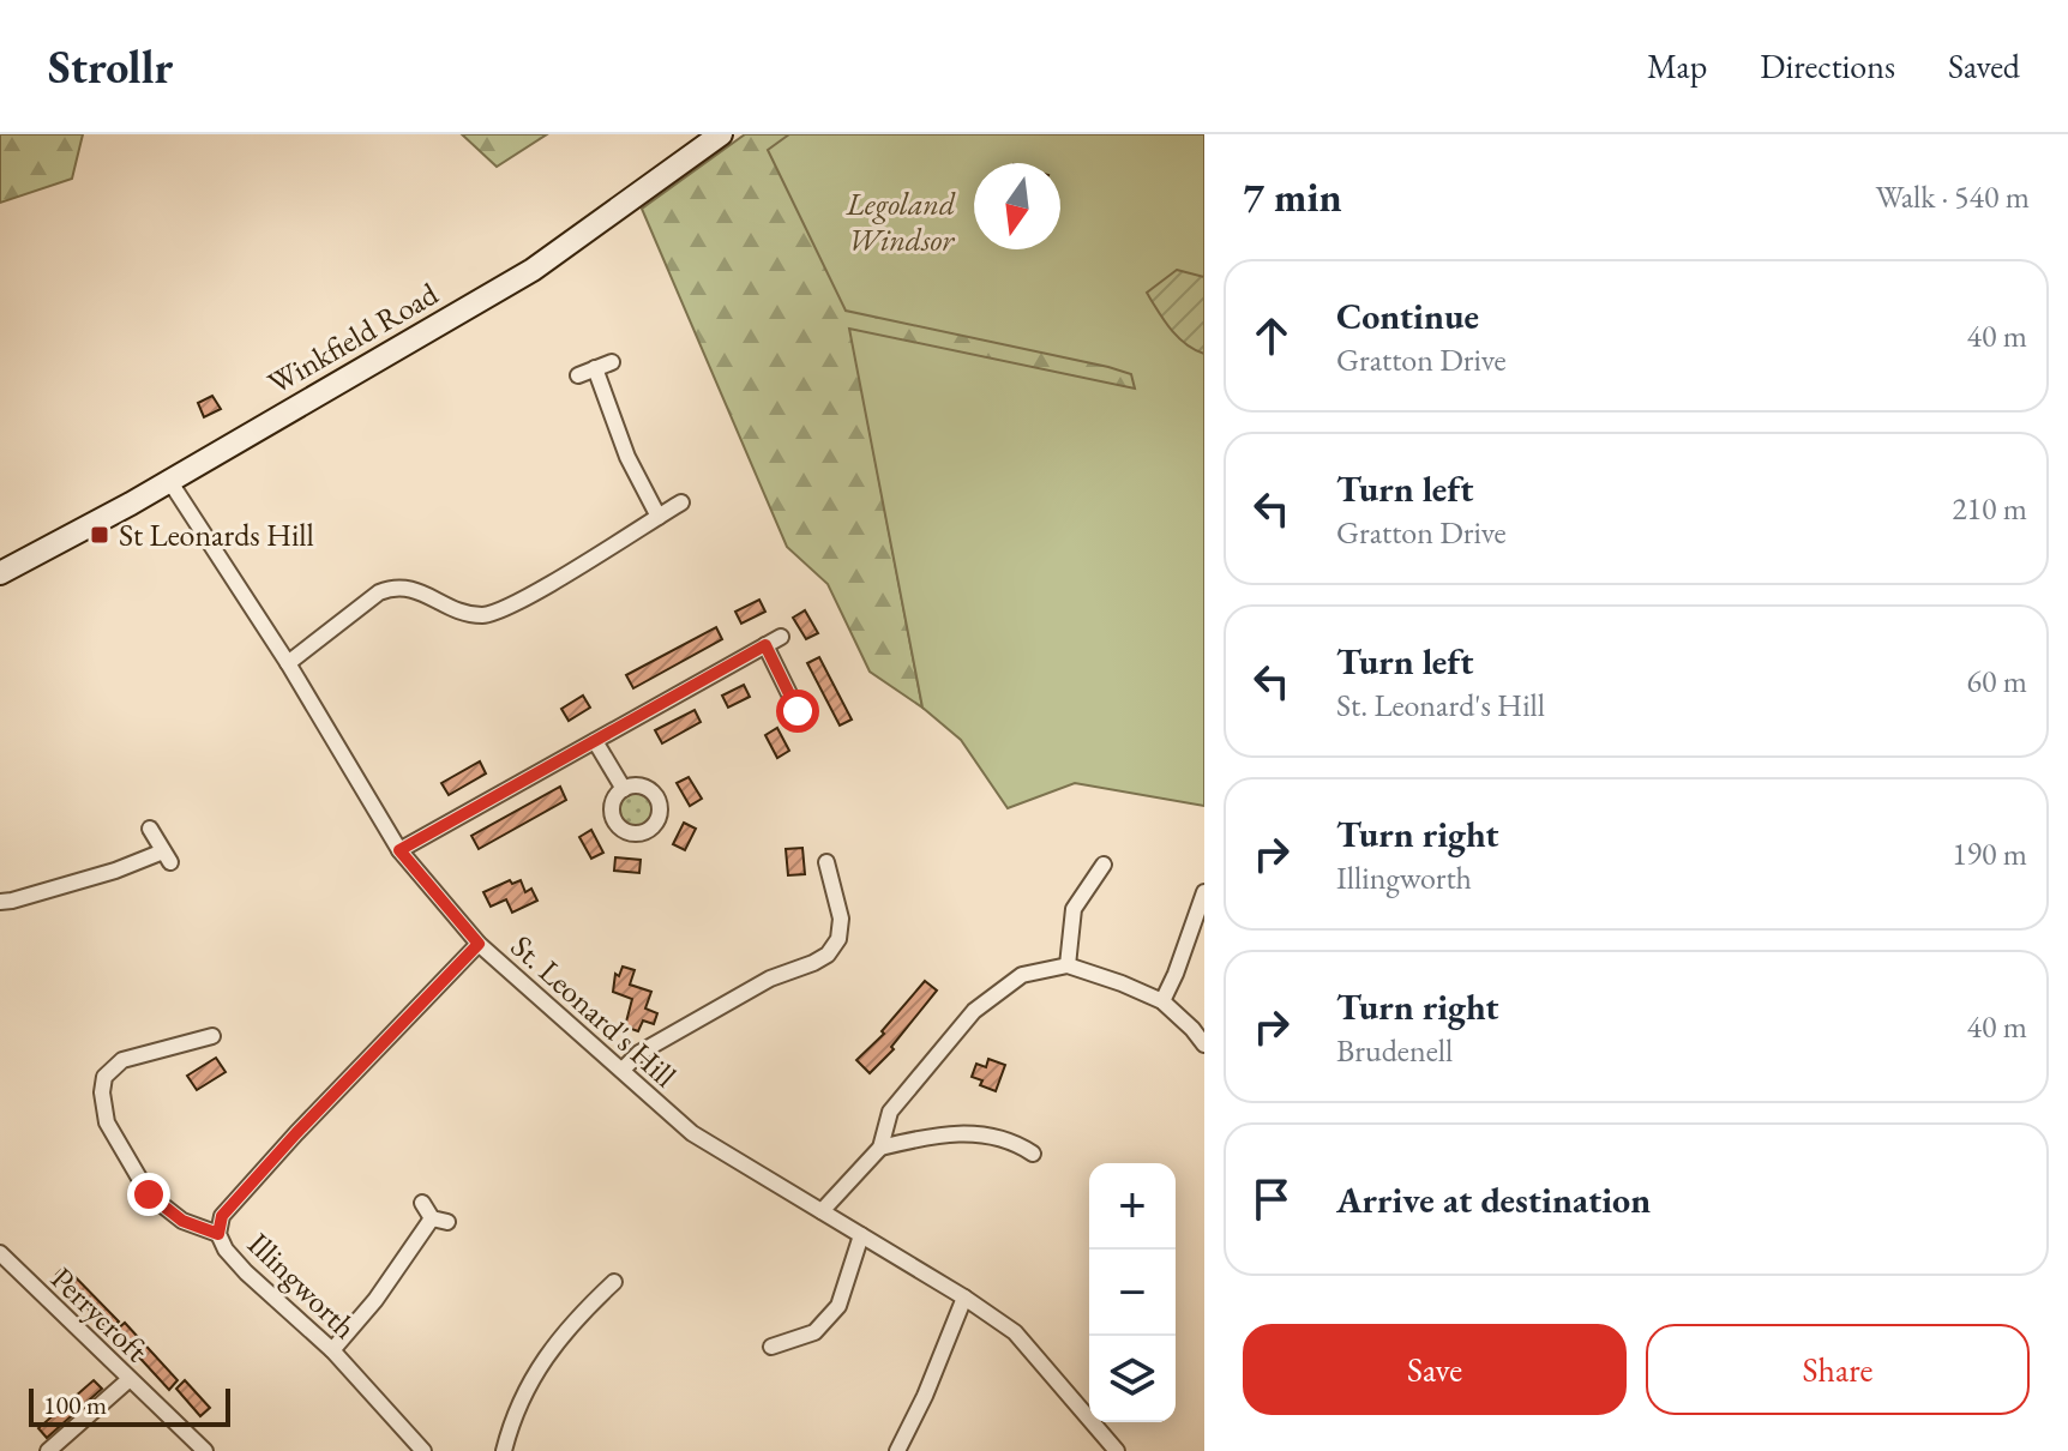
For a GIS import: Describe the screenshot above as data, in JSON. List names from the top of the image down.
{
  "streets": {
    "main road": ["Winkfield Road"],
    "street": ["St. Leonard's Hill", "Illingworth", "Perrycroft"]
  },
  "crossings": [
    ["Winkfield Road", "St. Leonard's Hill"],
    ["St. Leonard's Hill", "Illingworth"]
  ],
  "parks": ["Legoland Windsor"],
  "places": {
    "transit": ["St Leonards Hill"]
  },
  "scale_bar": "100 m",
  "north": "bottom",
  "page": {
    "header": "Strollr",
    "nav": ["Map", "Directions", "Saved"],
    "heading": ["7 min", "Walk · 540 m"],
    "list": [
      ["Continue", "Gratton Drive", "40 m"],
      ["Turn left", "Gratton Drive", "210 m"],
      ["Turn left", "St. Leonard's Hill", "60 m"],
      ["Turn right", "Illingworth", "190 m"],
      ["Turn right", "Brudenell", "40 m"],
      "Arrive at destination"
    ],
    "map_buttons": ["+", "−"],
    "buttons": ["Save", "Share"],
    "scale": "100 m"
  }
}
